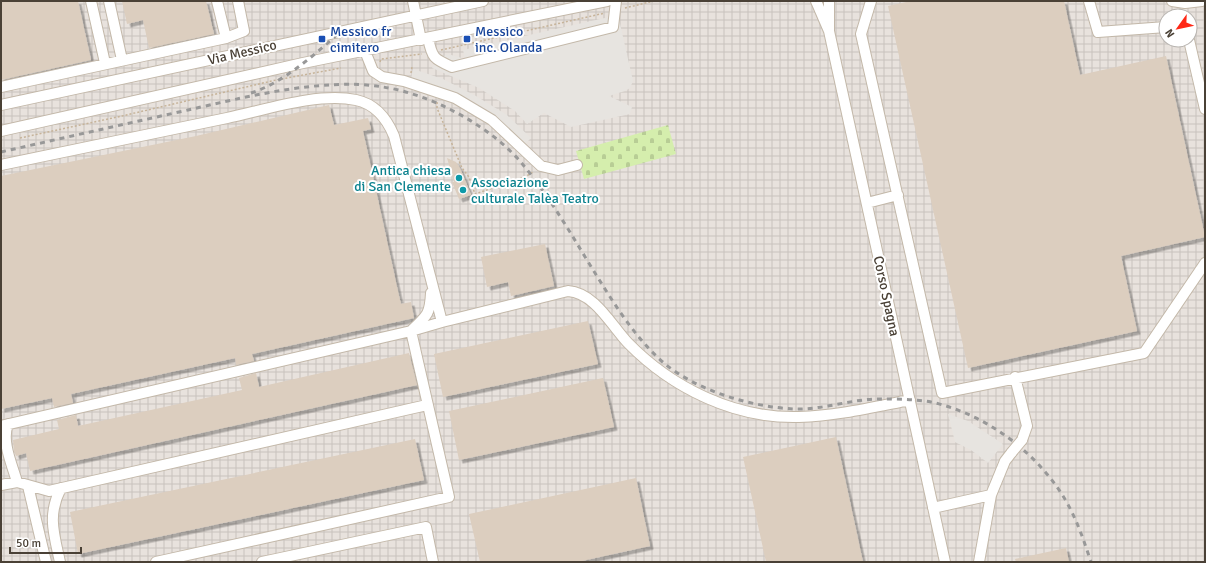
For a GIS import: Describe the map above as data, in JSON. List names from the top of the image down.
{
  "streets": {
    "street": ["Via Messico", "Corso Spagna"]
  },
  "places": {
    "transit": ["Messico fr cimitero", "Messico inc. Olanda"],
    "other": ["Antica chiesa di San Clemente", "Associazione culturale Talèa Teatro"]
  },
  "scale_bar": "50 m",
  "north": "bottom left"
}
